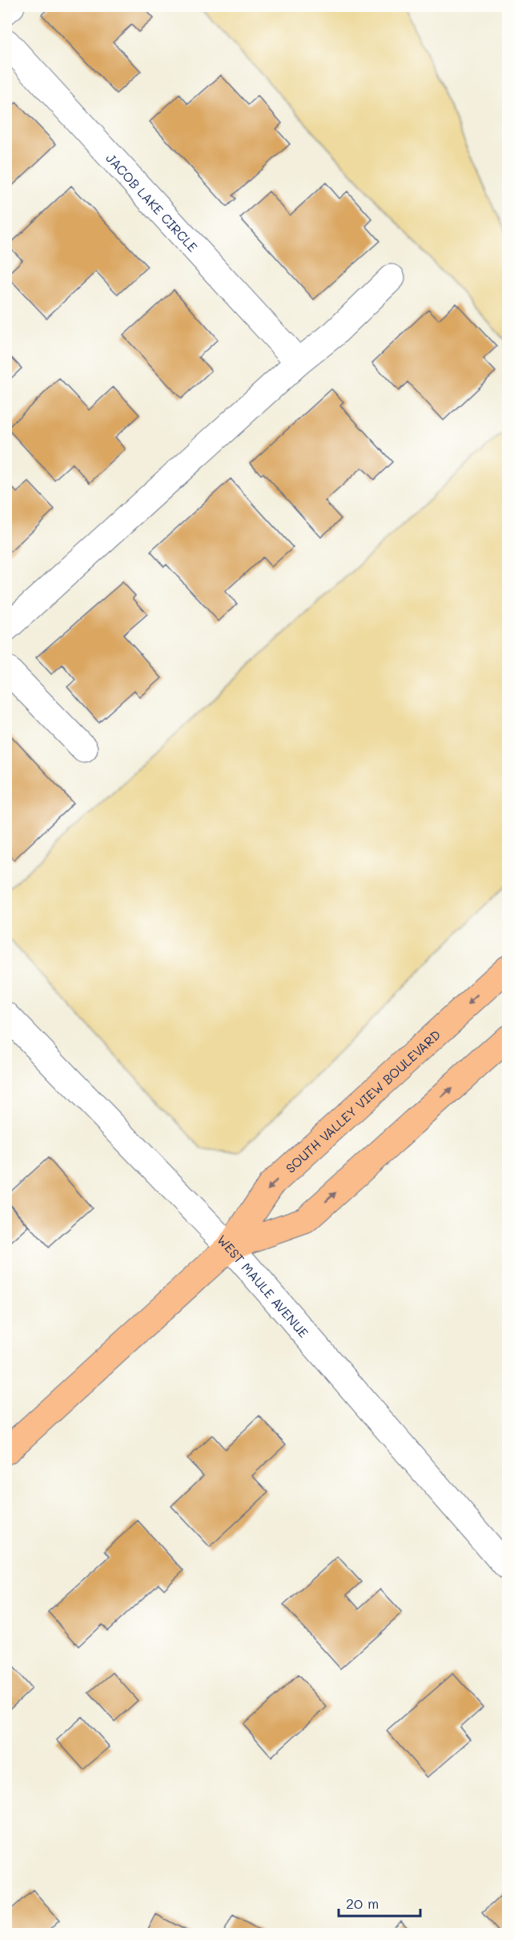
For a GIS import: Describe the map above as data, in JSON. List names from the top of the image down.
{
  "streets": {
    "main road": ["SOUTH VALLEY VIEW BOULEVARD"],
    "street": ["JACOB LAKE CIRCLE", "WEST MAULE AVENUE"]
  },
  "crossings": [
    ["SOUTH VALLEY VIEW BOULEVARD", "WEST MAULE AVENUE"]
  ],
  "scale_bar": "20 m"
}
